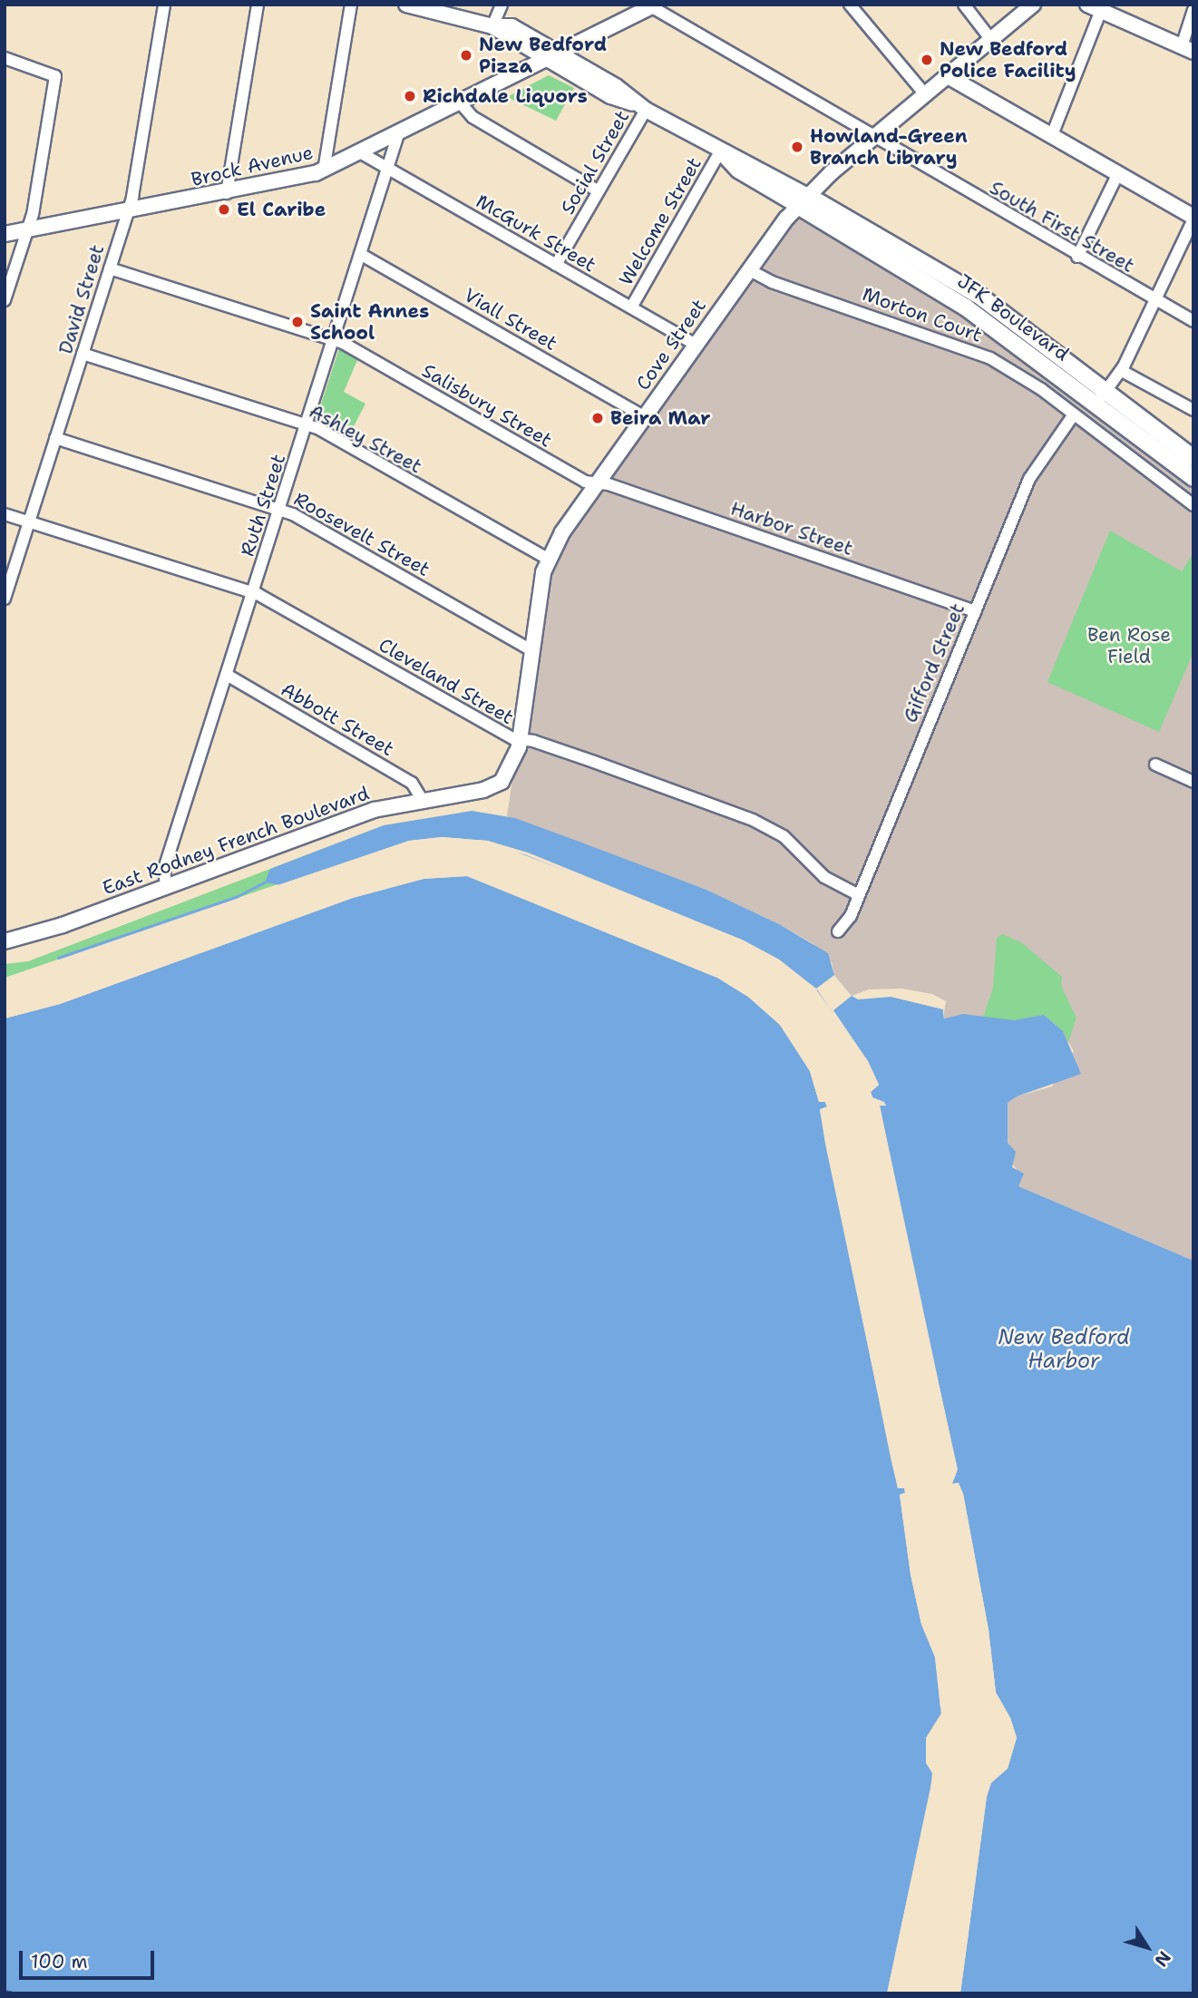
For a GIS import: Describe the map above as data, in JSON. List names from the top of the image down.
{
  "streets": {
    "main road": [
      "Brock Avenue",
      "JFK Boulevard",
      "Cove Street",
      "East Rodney French Boulevard"
    ],
    "street": [
      "Social Street",
      "Welcome Street",
      "South First Street",
      "McGurk Street",
      "David Street",
      "Morton Court",
      "Viall Street",
      "Salisbury Street",
      "Ashley Street",
      "Ruth Street",
      "Harbor Street",
      "Roosevelt Street",
      "Gifford Street",
      "Cleveland Street",
      "Abbott Street"
    ]
  },
  "crossings": [
    ["Social Street", "McGurk Street"],
    ["Brock Avenue", "South First Street"],
    ["Brock Avenue", "McGurk Street"],
    ["Brock Avenue", "David Street"],
    ["Brock Avenue", "Ruth Street"],
    ["Welcome Street", "McGurk Street"],
    ["South First Street", "Cove Street"],
    ["McGurk Street", "Cove Street"],
    ["McGurk Street", "Ruth Street"],
    ["David Street", "Salisbury Street"],
    ["David Street", "Ashley Street"],
    ["David Street", "Roosevelt Street"],
    ["David Street", "Cleveland Street"],
    ["Morton Court", "Cove Street"],
    ["Morton Court", "Gifford Street"],
    ["JFK Boulevard", "Cove Street"],
    ["Viall Street", "Cove Street"],
    ["Viall Street", "Ruth Street"],
    ["Cove Street", "Salisbury Street"],
    ["Cove Street", "Ashley Street"],
    ["Cove Street", "Harbor Street"],
    ["Cove Street", "Roosevelt Street"],
    ["Cove Street", "Cleveland Street"],
    ["Cove Street", "East Rodney French Boulevard"],
    ["Salisbury Street", "Ruth Street"],
    ["Salisbury Street", "Harbor Street"],
    ["Ashley Street", "Ruth Street"],
    ["Ruth Street", "Roosevelt Street"],
    ["Ruth Street", "Cleveland Street"],
    ["Ruth Street", "Abbott Street"],
    ["Ruth Street", "East Rodney French Boulevard"],
    ["Harbor Street", "Gifford Street"],
    ["Gifford Street", "Cleveland Street"],
    ["Abbott Street", "East Rodney French Boulevard"]
  ],
  "water": ["New Bedford Harbor"],
  "parks": ["Ben Rose Field"],
  "places": [
    "New Bedford Pizza",
    "New Bedford Police Facility",
    "Richdale Liquors",
    "Howland-Green Branch Library",
    "El Caribe",
    "Saint Annes School",
    "Beira Mar"
  ],
  "scale_bar": "100 m",
  "north": "bottom right"
}
